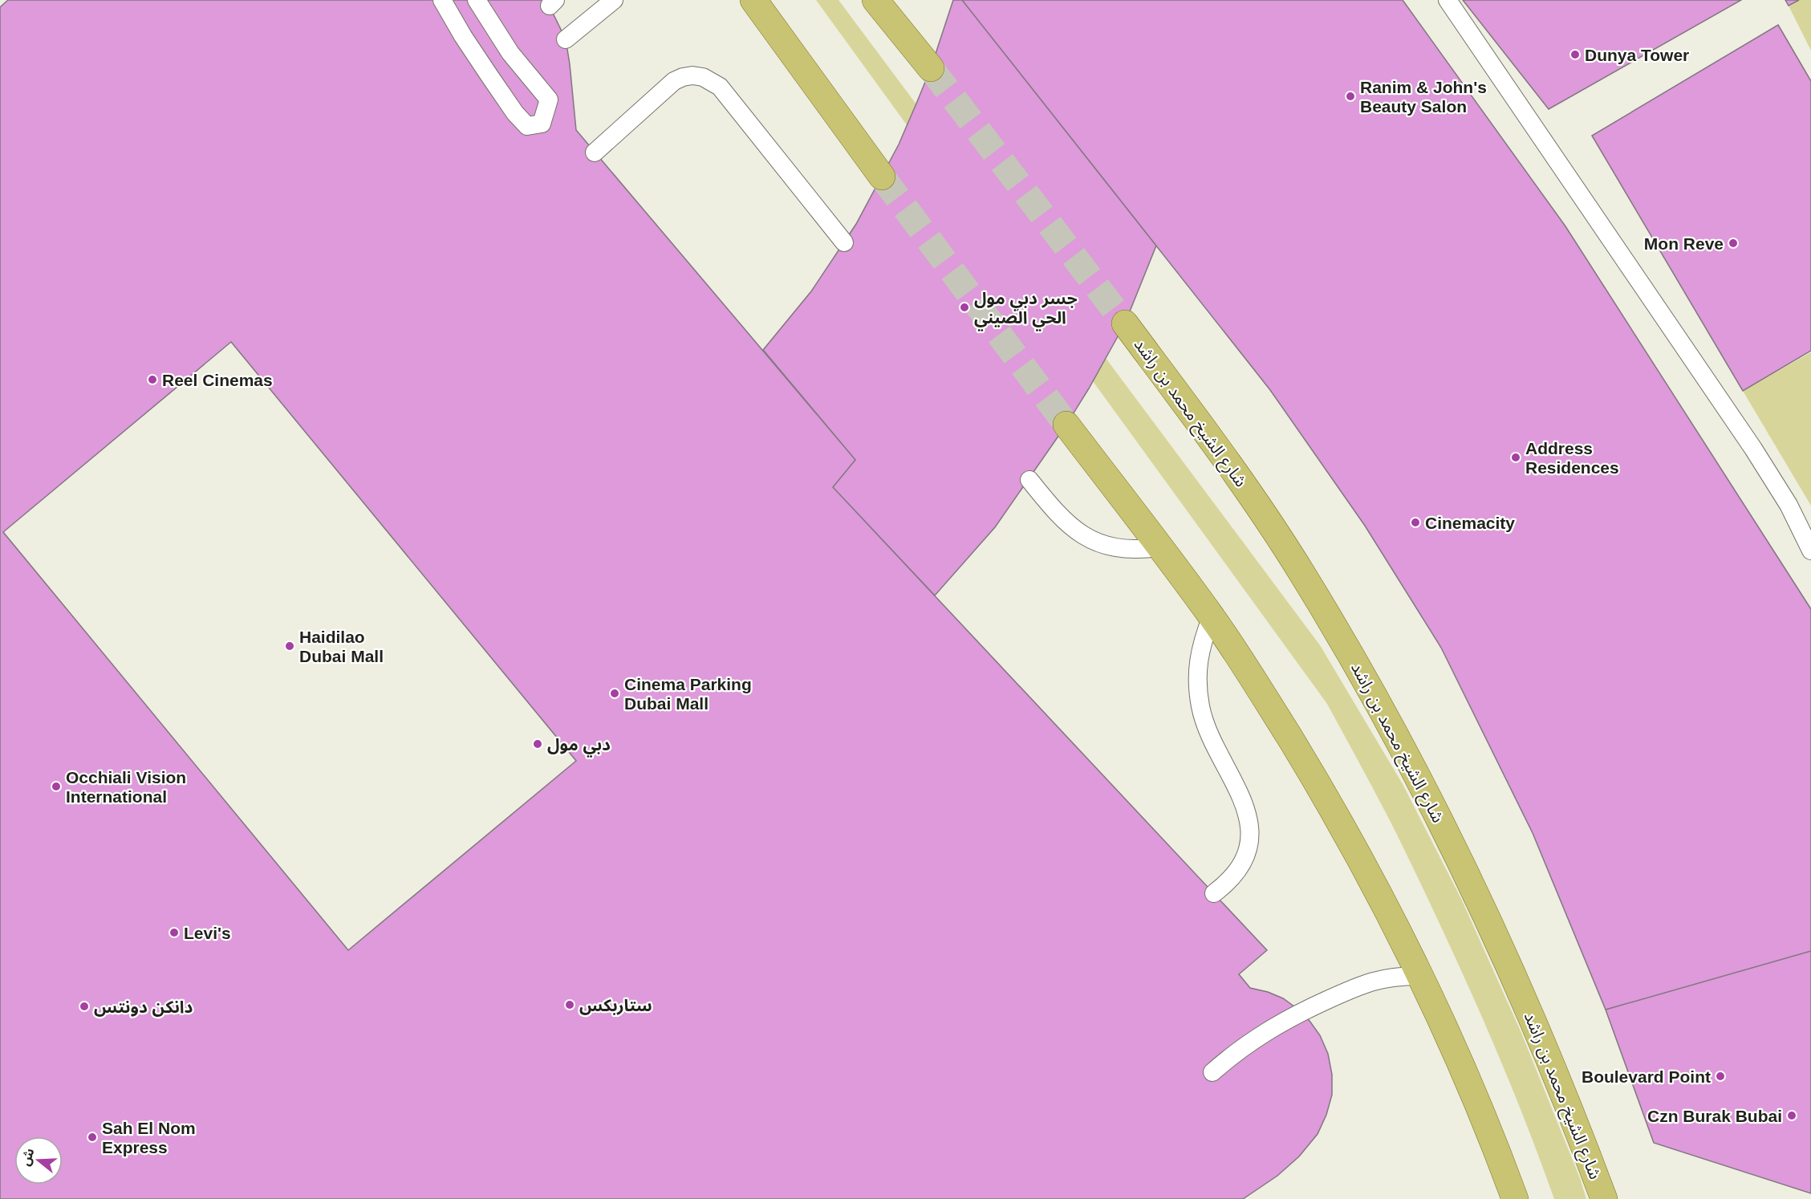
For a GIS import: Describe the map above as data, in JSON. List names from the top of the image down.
{
  "streets": {
    "main road": ["شارع الشيخ محمد بن راشد"]
  },
  "places": [
    "Dunya Tower",
    "Ranim & John's Beauty Salon",
    "Mon Reve",
    "جسر دبي مول الحي الصيني",
    "Reel Cinemas",
    "Address Residences",
    "Cinemacity",
    "Haidilao Dubai Mall",
    "Cinema Parking Dubai Mall",
    "دبي مول",
    "Occhiali Vision International",
    "Levi's",
    "ستاربكس",
    "دانكن دونتس",
    "Boulevard Point",
    "Czn Burak Bubai",
    "Sah El Nom Express"
  ],
  "north": "left"
}
